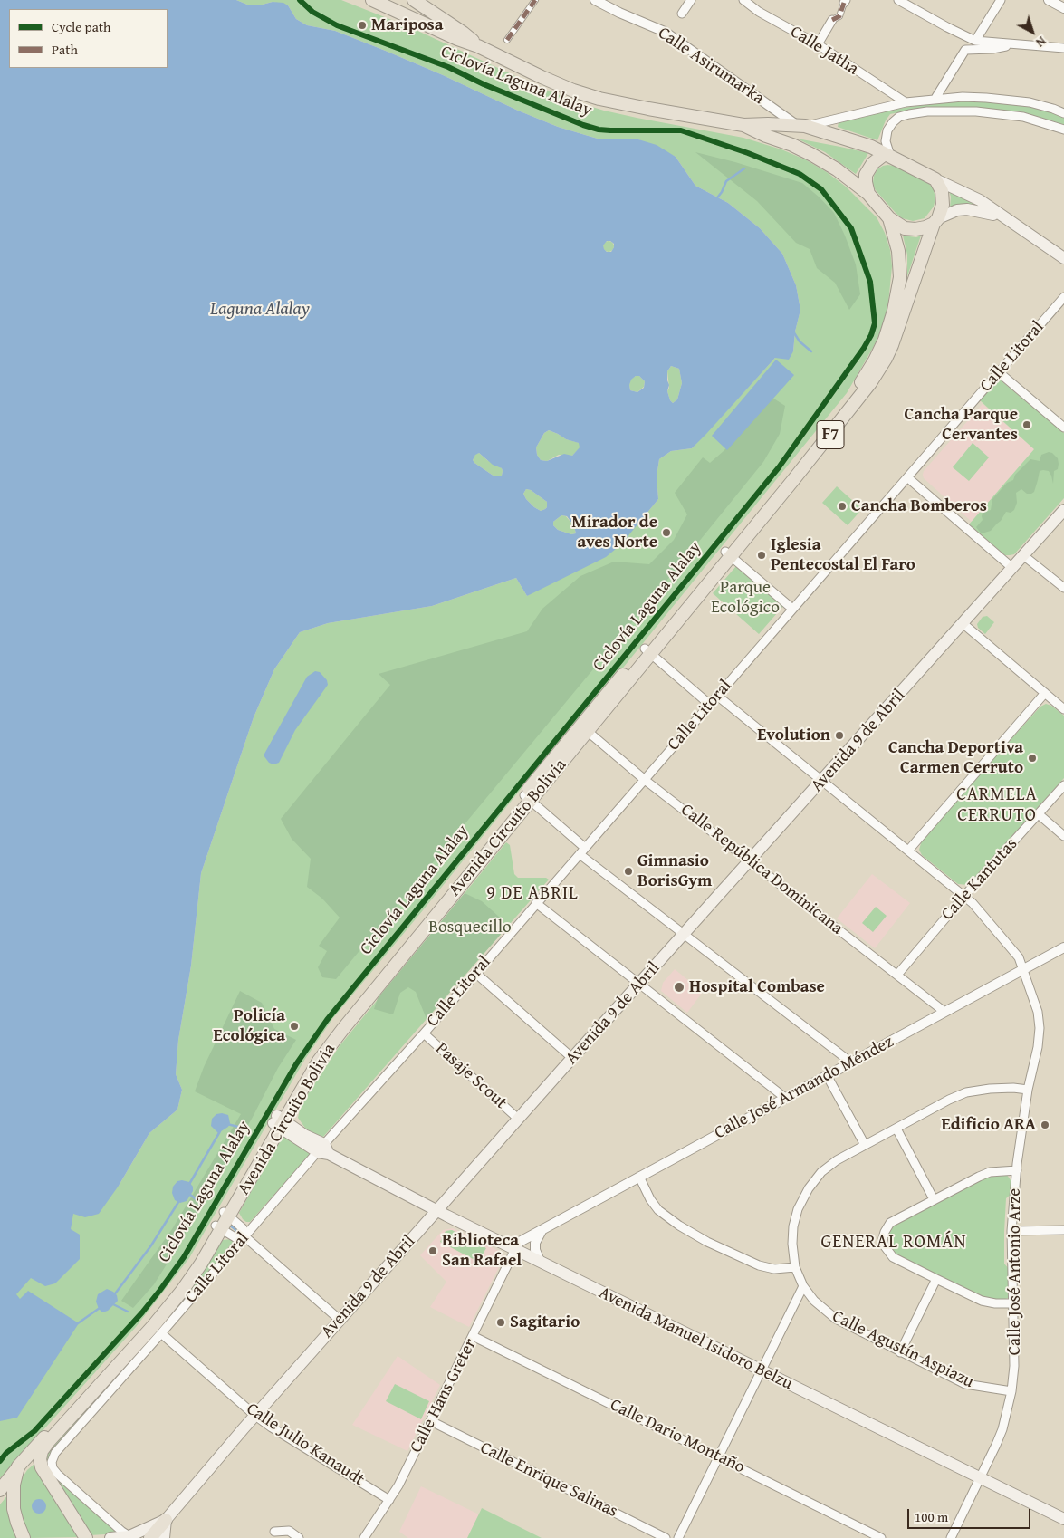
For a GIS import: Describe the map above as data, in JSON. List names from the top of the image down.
{
  "streets": {
    "main road": [
      "F7",
      "Avenida 9 de Abril",
      "Avenida Circuito Bolivia",
      "Avenida Manuel Isidoro Belzu"
    ],
    "street": [
      "Calle Jatha",
      "Calle Asirumarka",
      "Calle Litoral",
      "Calle República Dominicana",
      "Calle Kantutas",
      "Pasaje Scout",
      "Calle José Armando Méndez",
      "Calle José Antonio Arze",
      "Calle Agustín Aspiazu",
      "Calle Hans Greter",
      "Calle Dario Montaño",
      "Calle Julio Kanaudt",
      "Calle Enrique Salinas"
    ],
    "cycle path": ["Ciclovía Laguna Alalay"]
  },
  "crossings": [
    ["Calle Asirumarka", "F7"],
    ["Calle Litoral", "Avenida 9 de Abril"],
    ["Calle Litoral", "Calle República Dominicana"],
    ["Calle Litoral", "Pasaje Scout"],
    ["Calle Litoral", "Calle José Antonio Arze"],
    ["Calle Litoral", "Avenida Manuel Isidoro Belzu"],
    ["Calle Litoral", "Calle Julio Kanaudt"],
    ["F7", "Avenida Circuito Bolivia"],
    ["Avenida 9 de Abril", "Calle República Dominicana"],
    ["Avenida 9 de Abril", "Pasaje Scout"],
    ["Avenida 9 de Abril", "Calle José Antonio Arze"],
    ["Avenida 9 de Abril", "Avenida Manuel Isidoro Belzu"],
    ["Avenida 9 de Abril", "Calle Julio Kanaudt"],
    ["Avenida Circuito Bolivia", "Calle República Dominicana"],
    ["Avenida Circuito Bolivia", "Avenida Manuel Isidoro Belzu"],
    ["Calle República Dominicana", "Calle Kantutas"],
    ["Calle República Dominicana", "Calle José Armando Méndez"],
    ["Calle Kantutas", "Calle José Antonio Arze"],
    ["Calle José Armando Méndez", "Calle José Antonio Arze"],
    ["Calle José Armando Méndez", "Avenida Manuel Isidoro Belzu"],
    ["Calle José Armando Méndez", "Calle Hans Greter"],
    ["Calle José Antonio Arze", "Avenida Manuel Isidoro Belzu"],
    ["Calle José Antonio Arze", "Calle Agustín Aspiazu"],
    ["Avenida Manuel Isidoro Belzu", "Calle Hans Greter"],
    ["Calle Hans Greter", "Calle Dario Montaño"],
    ["Calle Hans Greter", "Calle Julio Kanaudt"],
    ["Calle Hans Greter", "Calle Enrique Salinas"]
  ],
  "districts": ["CARMELA CERRUTO", "9 DE ABRIL", "GENERAL ROMÁN"],
  "water": ["Laguna Alalay"],
  "parks": ["Parque Ecológico", "Bosquecillo"],
  "places": [
    "Mariposa",
    "Cancha Parque Cervantes",
    "Cancha Bomberos",
    "Mirador de aves Norte",
    "Iglesia Pentecostal El Faro",
    "Evolution",
    "Cancha Deportiva Carmen Cerruto",
    "Gimnasio BorisGym",
    "Hospital Combase",
    "Policía Ecológica",
    "Edificio ARA",
    "Biblioteca San Rafael",
    "Sagitario"
  ],
  "legend": ["Cycle path", "Path"],
  "scale_bar": "100 m",
  "north": "bottom right"
}
